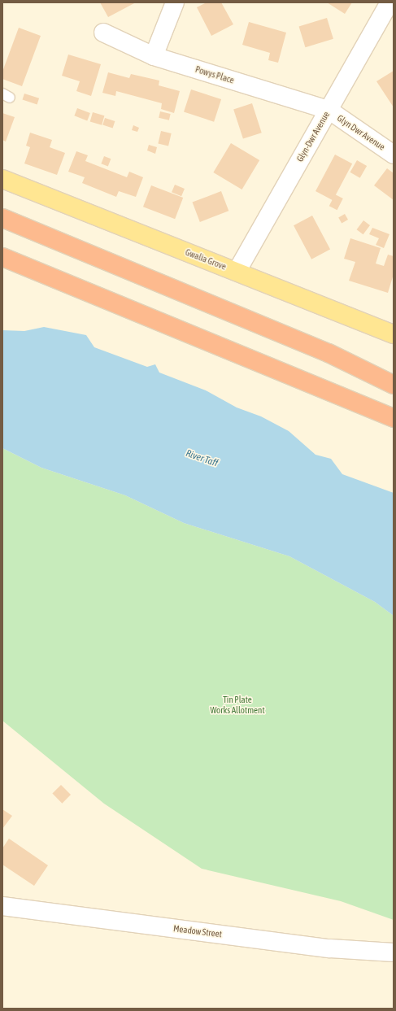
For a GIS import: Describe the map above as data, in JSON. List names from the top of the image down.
{
  "streets": {
    "main road": ["Gwalia Grove"],
    "street": [
      "Powys Place",
      "Glyn Dwr Avenue",
      "Glyn-Dwr Avenue",
      "Meadow Street"
    ]
  },
  "crossings": [
    ["Powys Place", "Glyn Dwr Avenue"],
    ["Powys Place", "Glyn-Dwr Avenue"],
    ["Glyn Dwr Avenue", "Glyn-Dwr Avenue"],
    ["Glyn-Dwr Avenue", "Gwalia Grove"]
  ],
  "water": ["River Taff"],
  "parks": ["Tin Plate Works Allotment"]
}
